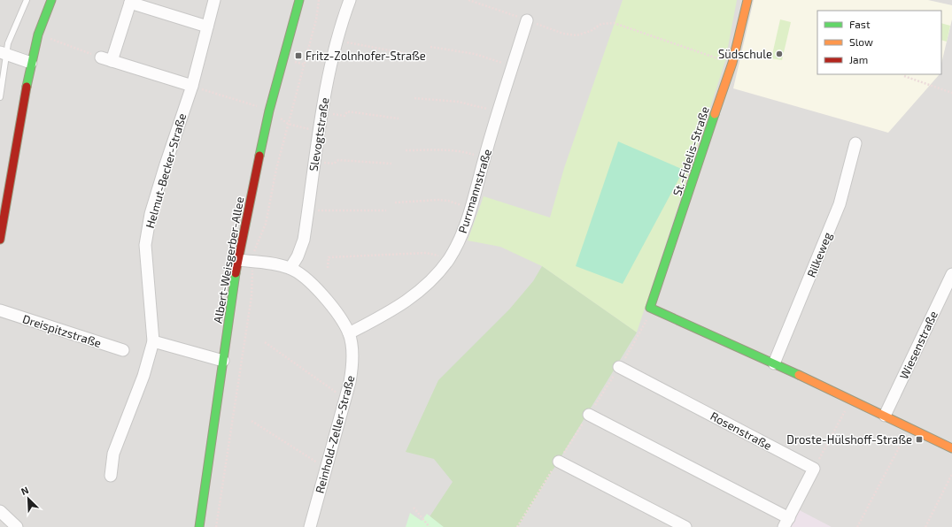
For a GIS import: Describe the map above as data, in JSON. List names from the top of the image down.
{
  "streets": {
    "street": [
      "Slevogtstraße",
      "St.-Fidelis-Straße",
      "Helmut-Becker-Straße",
      "Purrmannstraße",
      "Rilkeweg",
      "Albert-Weisgerber-Allee",
      "Dreispitzstraße",
      "Wiesenstraße",
      "Rosenstraße",
      "Reinhold-Zeller-Straße"
    ]
  },
  "crossings": [
    ["Slevogtstraße", "Reinhold-Zeller-Straße"],
    ["St.-Fidelis-Straße", "Rilkeweg"],
    ["Purrmannstraße", "Reinhold-Zeller-Straße"],
    ["Albert-Weisgerber-Allee", "Reinhold-Zeller-Straße"]
  ],
  "places": {
    "other": ["Südschule"],
    "transit": ["Fritz-Zolnhofer-Straße", "Droste-Hülshoff-Straße"]
  },
  "legend": ["Fast", "Slow", "Jam"],
  "north": "top left"
}
